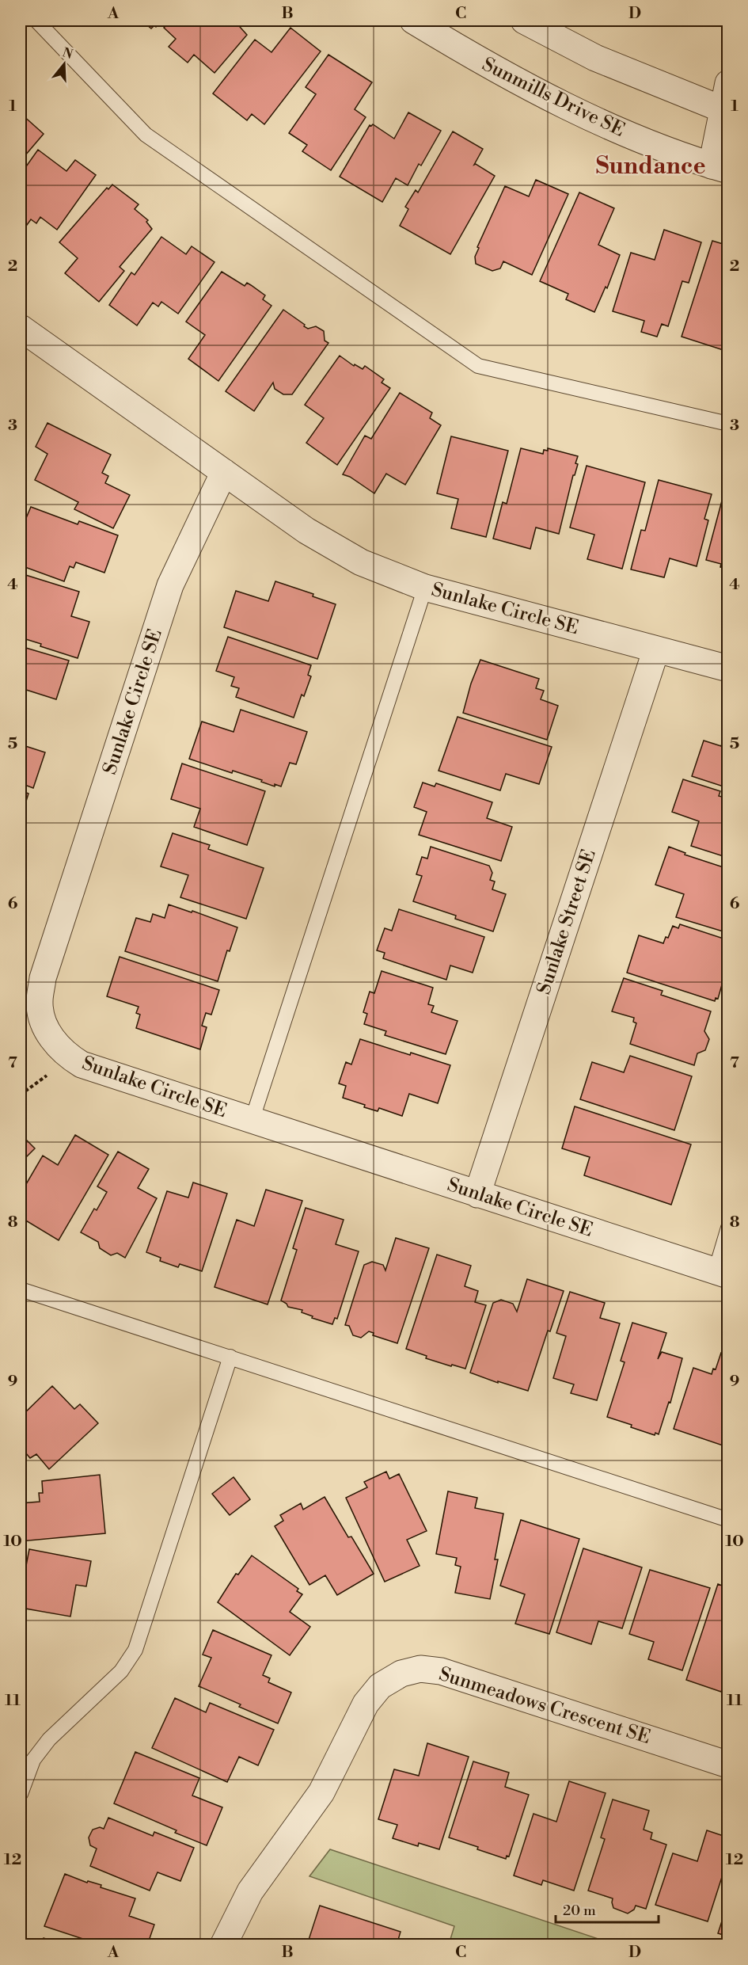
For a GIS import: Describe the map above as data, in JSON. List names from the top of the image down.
{
  "streets": {
    "street": [
      "Sunmills Drive SE",
      "Sunlake Circle SE",
      "Sunlake Street SE",
      "Sunmeadows Crescent SE"
    ]
  },
  "crossings": [
    ["Sunlake Circle SE", "Sunlake Street SE"]
  ],
  "districts": ["Sundance"],
  "scale_bar": "20 m",
  "north": "top",
  "grid": {
    "columns": [
      "A",
      "B",
      "C",
      "D"
    ],
    "rows": [
      "1",
      "2",
      "3",
      "4",
      "5",
      "6",
      "7",
      "8",
      "9",
      "10",
      "11",
      "12"
    ]
  }
}
